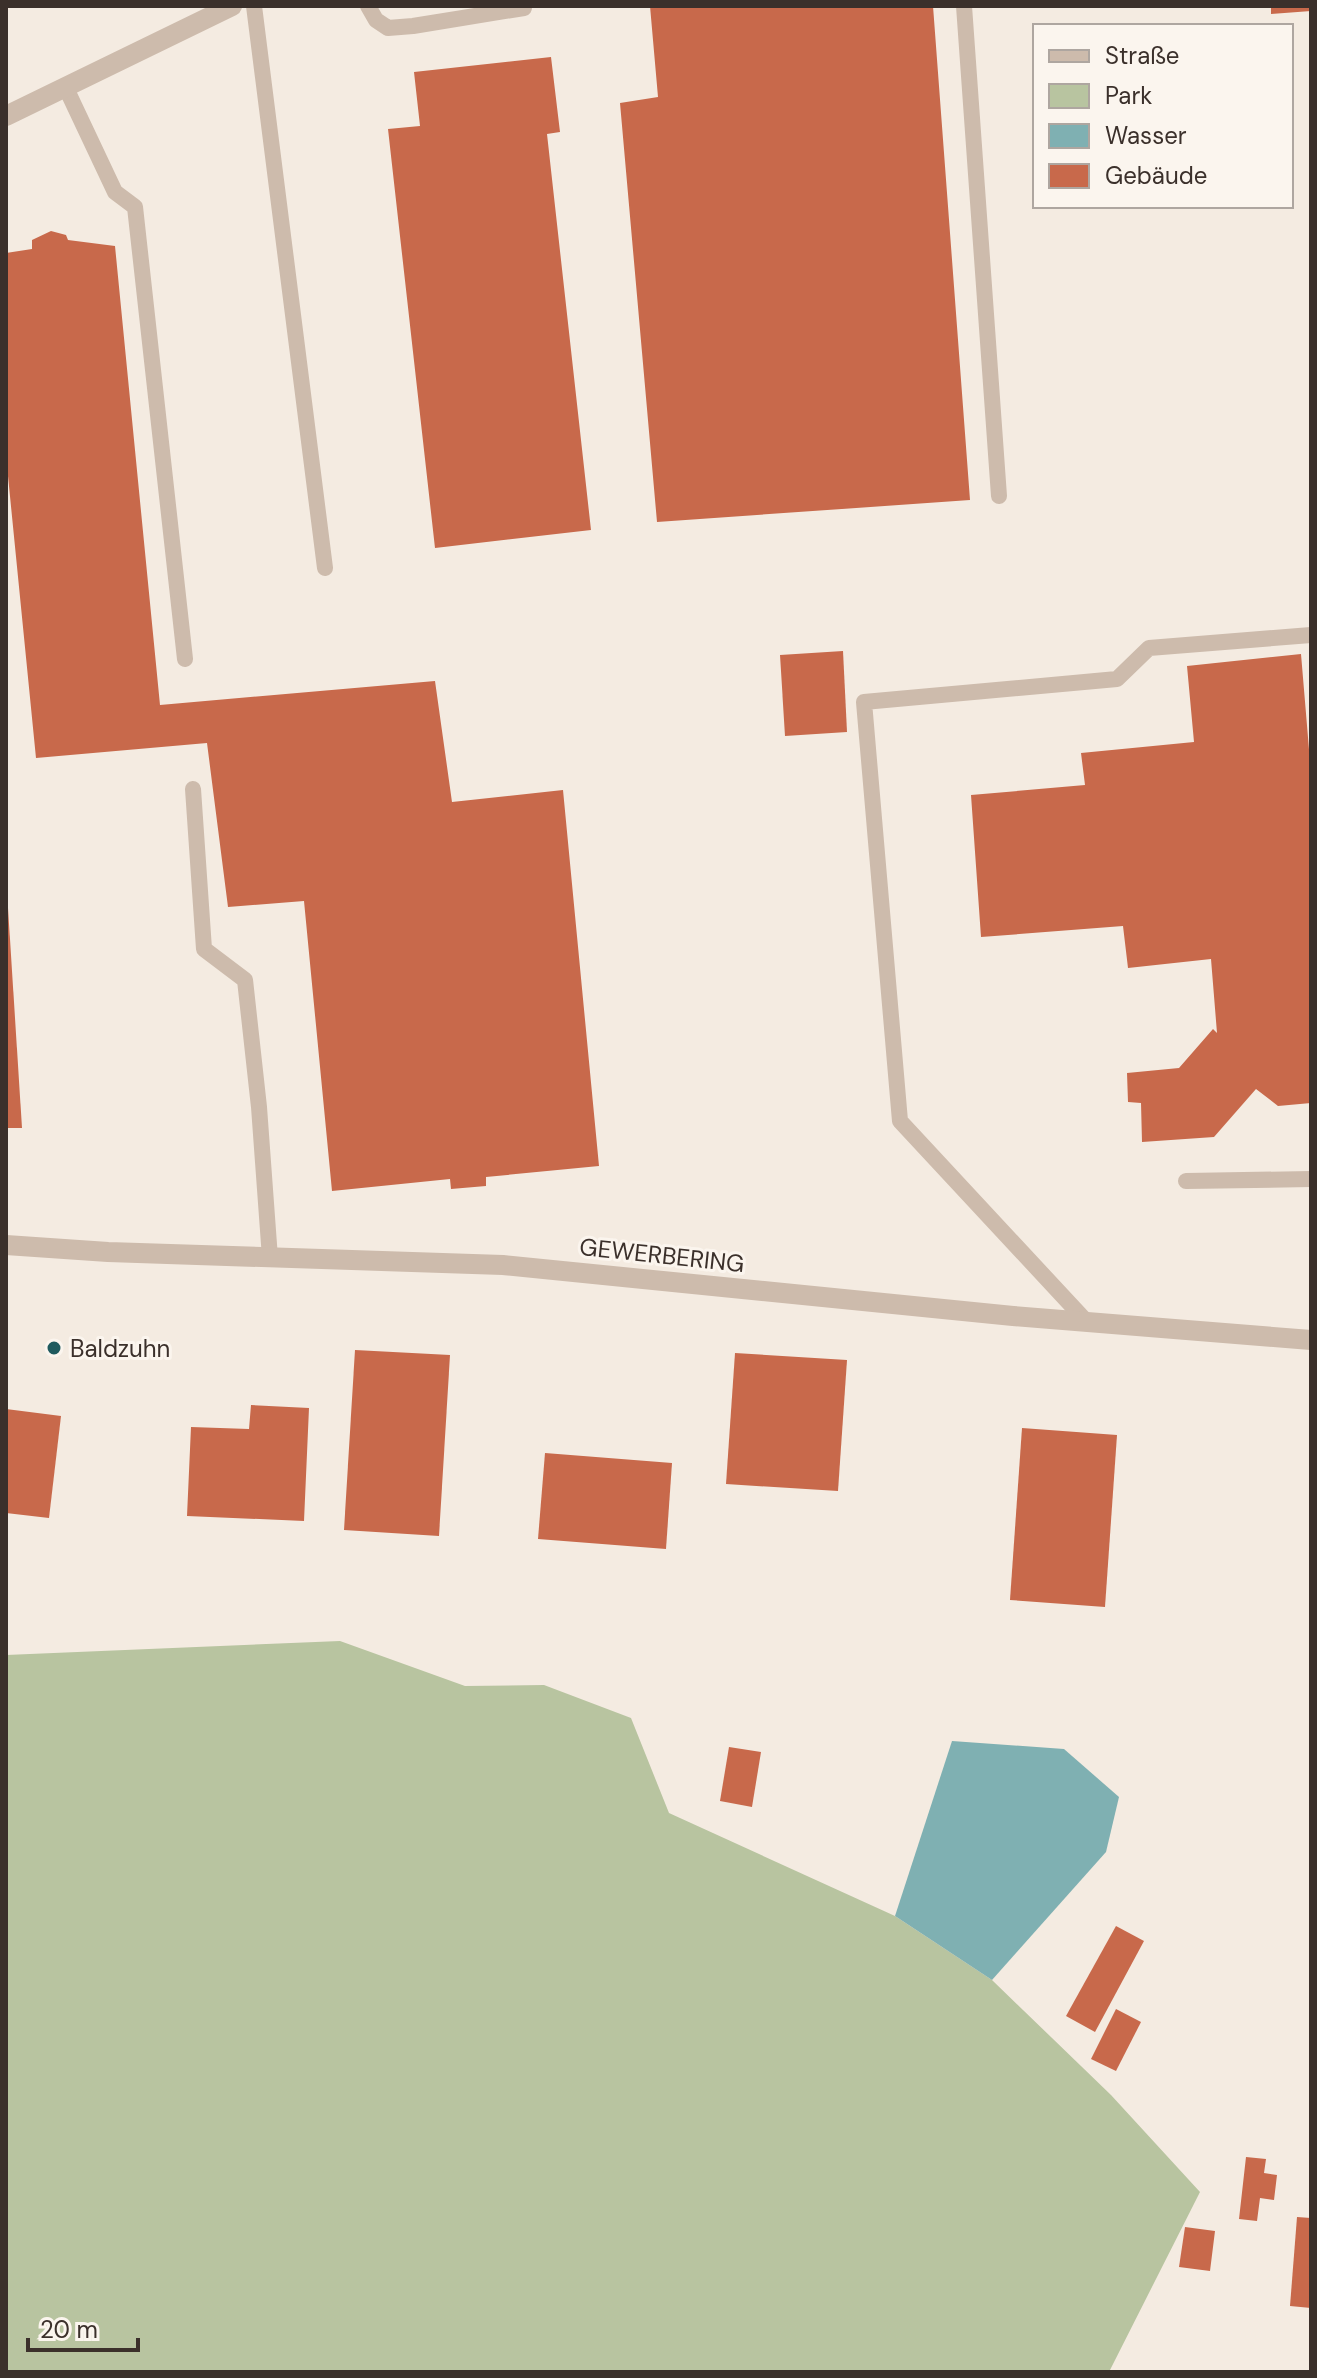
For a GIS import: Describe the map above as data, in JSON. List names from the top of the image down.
{
  "streets": {
    "street": ["GEWERBERING"]
  },
  "places": ["Baldzuhn"],
  "legend": [
    "Straße",
    "Park",
    "Wasser",
    "Gebäude"
  ],
  "scale_bar": "20 m"
}
